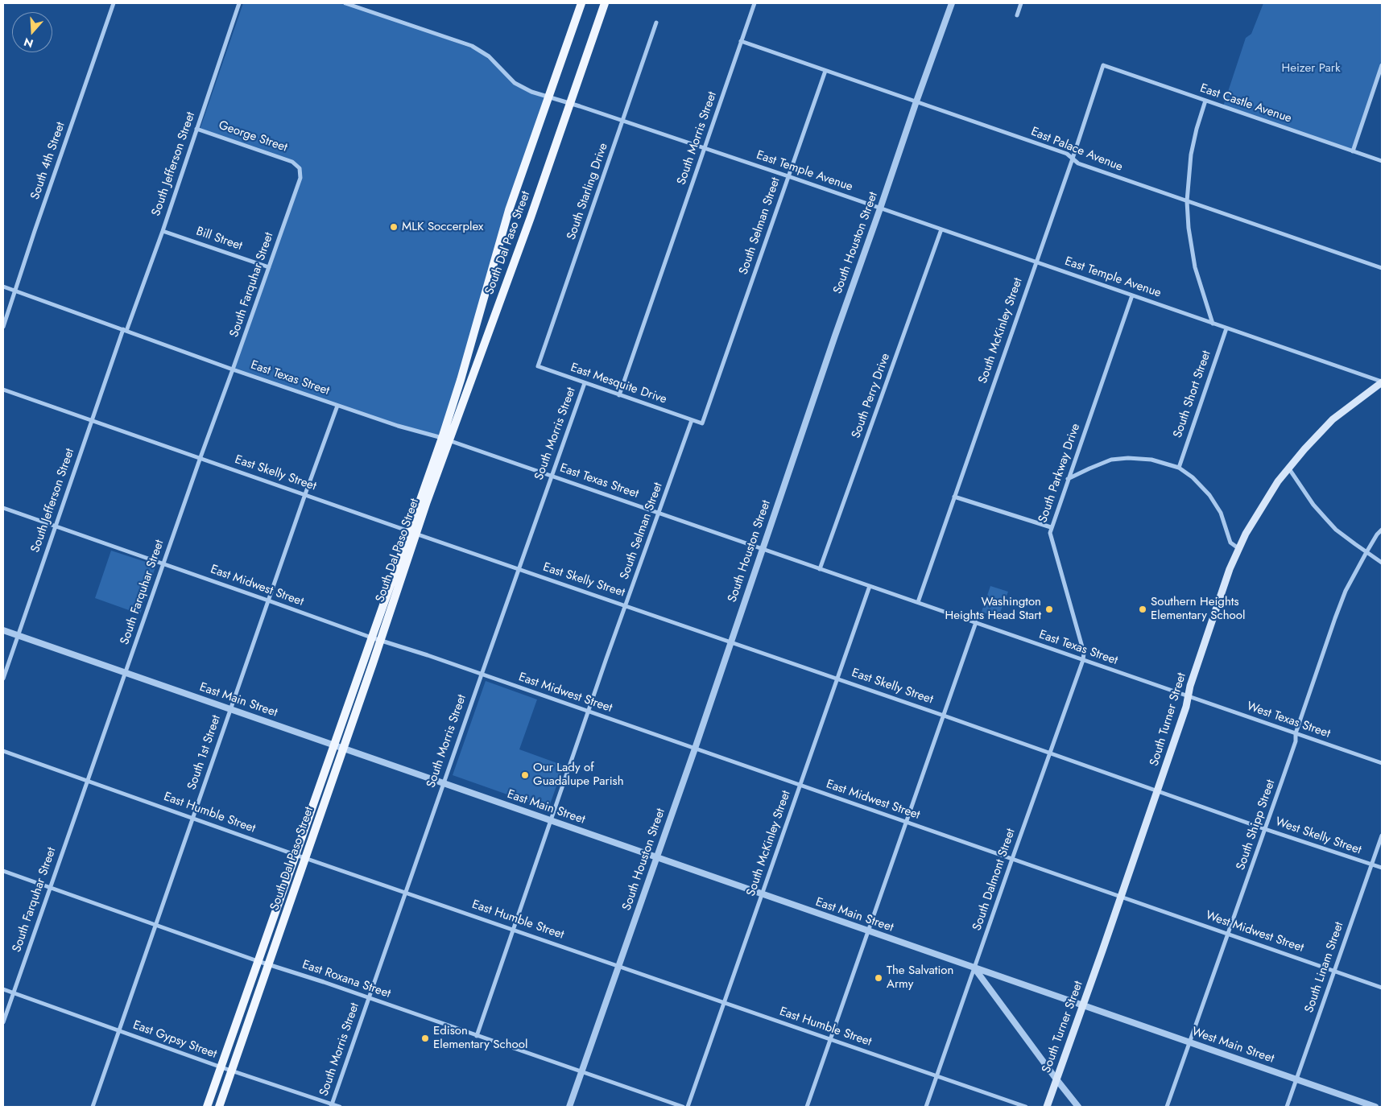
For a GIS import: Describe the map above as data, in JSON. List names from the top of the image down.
{
  "streets": {
    "main road": ["South Dal Paso Street", "South Turner Street"],
    "street": [
      "East Castle Avenue",
      "George Street",
      "South Morris Street",
      "East Palace Avenue",
      "South 4th Street",
      "South Jefferson Street",
      "East Temple Avenue",
      "South Starling Drive",
      "South Selman Street",
      "Bill Street",
      "South Houston Street",
      "South Farquhar Street",
      "South McKinley Street",
      "East Texas Street",
      "East Mesquite Drive",
      "South Short Street",
      "South Perry Drive",
      "East Skelly Street",
      "South Parkway Drive",
      "East Midwest Street",
      "East Main Street",
      "West Texas Street",
      "South 1st Street",
      "East Humble Street",
      "South Shipp Street",
      "West Skelly Street",
      "South Dalmont Street",
      "West Midwest Street",
      "South Linam Street",
      "East Roxana Street",
      "East Gypsy Street",
      "West Main Street"
    ]
  },
  "crossings": [
    ["East Castle Avenue", "South McKinley Street"],
    ["George Street", "South Jefferson Street"],
    ["George Street", "South Farquhar Street"],
    ["South Morris Street", "East Palace Avenue"],
    ["South Morris Street", "East Temple Avenue"],
    ["South Morris Street", "East Texas Street"],
    ["South Morris Street", "East Mesquite Drive"],
    ["South Morris Street", "East Skelly Street"],
    ["South Morris Street", "East Midwest Street"],
    ["South Morris Street", "East Main Street"],
    ["South Morris Street", "East Humble Street"],
    ["South Morris Street", "East Roxana Street"],
    ["South Morris Street", "East Gypsy Street"],
    ["East Palace Avenue", "South Selman Street"],
    ["East Palace Avenue", "South Houston Street"],
    ["East Palace Avenue", "South McKinley Street"],
    ["South 4th Street", "East Texas Street"],
    ["South Jefferson Street", "Bill Street"],
    ["South Jefferson Street", "East Texas Street"],
    ["South Jefferson Street", "East Skelly Street"],
    ["South Jefferson Street", "East Midwest Street"],
    ["South Jefferson Street", "East Main Street"],
    ["East Temple Avenue", "South Starling Drive"],
    ["East Temple Avenue", "South Selman Street"],
    ["East Temple Avenue", "South Dal Paso Street"],
    ["East Temple Avenue", "South Houston Street"],
    ["East Temple Avenue", "South McKinley Street"],
    ["East Temple Avenue", "South Short Street"],
    ["East Temple Avenue", "South Perry Drive"],
    ["East Temple Avenue", "South Parkway Drive"],
    ["East Temple Avenue", "South Turner Street"],
    ["South Starling Drive", "East Mesquite Drive"],
    ["South Selman Street", "East Texas Street"],
    ["South Selman Street", "East Mesquite Drive"],
    ["South Selman Street", "East Skelly Street"],
    ["South Selman Street", "East Midwest Street"],
    ["South Selman Street", "East Main Street"],
    ["South Selman Street", "East Humble Street"],
    ["South Selman Street", "East Roxana Street"],
    ["Bill Street", "South Farquhar Street"],
    ["South Dal Paso Street", "East Texas Street"],
    ["South Dal Paso Street", "East Skelly Street"],
    ["South Dal Paso Street", "East Midwest Street"],
    ["South Dal Paso Street", "East Main Street"],
    ["South Dal Paso Street", "East Humble Street"],
    ["South Dal Paso Street", "East Roxana Street"],
    ["South Dal Paso Street", "East Gypsy Street"],
    ["South Houston Street", "East Texas Street"],
    ["South Houston Street", "East Skelly Street"],
    ["South Houston Street", "East Midwest Street"],
    ["South Houston Street", "East Main Street"],
    ["South Houston Street", "East Humble Street"],
    ["South Houston Street", "East Roxana Street"],
    ["South Farquhar Street", "East Texas Street"],
    ["South Farquhar Street", "East Skelly Street"],
    ["South Farquhar Street", "East Midwest Street"],
    ["South Farquhar Street", "East Main Street"],
    ["South Farquhar Street", "East Humble Street"],
    ["South Farquhar Street", "East Roxana Street"],
    ["South Farquhar Street", "East Gypsy Street"],
    ["South McKinley Street", "East Texas Street"],
    ["South McKinley Street", "East Skelly Street"],
    ["South McKinley Street", "East Midwest Street"],
    ["South McKinley Street", "East Main Street"],
    ["South McKinley Street", "East Humble Street"],
    ["East Texas Street", "South Perry Drive"],
    ["East Texas Street", "South Parkway Drive"],
    ["East Texas Street", "South Turner Street"],
    ["East Texas Street", "West Texas Street"],
    ["East Texas Street", "South 1st Street"],
    ["East Texas Street", "South Dalmont Street"],
    ["East Skelly Street", "South Turner Street"],
    ["East Skelly Street", "South 1st Street"],
    ["East Skelly Street", "West Skelly Street"],
    ["East Skelly Street", "South Dalmont Street"],
    ["South Parkway Drive", "South Dalmont Street"],
    ["East Midwest Street", "South Turner Street"],
    ["East Midwest Street", "South 1st Street"],
    ["East Midwest Street", "South Dalmont Street"],
    ["East Midwest Street", "West Midwest Street"],
    ["East Main Street", "South Turner Street"],
    ["East Main Street", "South 1st Street"],
    ["East Main Street", "South Dalmont Street"],
    ["East Main Street", "West Main Street"],
    ["South Turner Street", "West Texas Street"],
    ["South Turner Street", "West Skelly Street"],
    ["South Turner Street", "West Midwest Street"],
    ["South Turner Street", "West Main Street"],
    ["West Texas Street", "South Shipp Street"],
    ["South 1st Street", "East Humble Street"],
    ["South 1st Street", "East Roxana Street"],
    ["South 1st Street", "East Gypsy Street"],
    ["East Humble Street", "South Dalmont Street"],
    ["South Shipp Street", "West Skelly Street"],
    ["South Shipp Street", "West Midwest Street"],
    ["South Shipp Street", "West Main Street"],
    ["West Skelly Street", "South Linam Street"],
    ["West Midwest Street", "South Linam Street"],
    ["South Linam Street", "West Main Street"]
  ],
  "parks": ["Heizer Park"],
  "places": [
    "MLK Soccerplex",
    "Washington Heights Head Start",
    "Southern Heights Elementary School",
    "Our Lady of Guadalupe Parish",
    "The Salvation Army",
    "Edison Elementary School"
  ],
  "north": "bottom"
}
